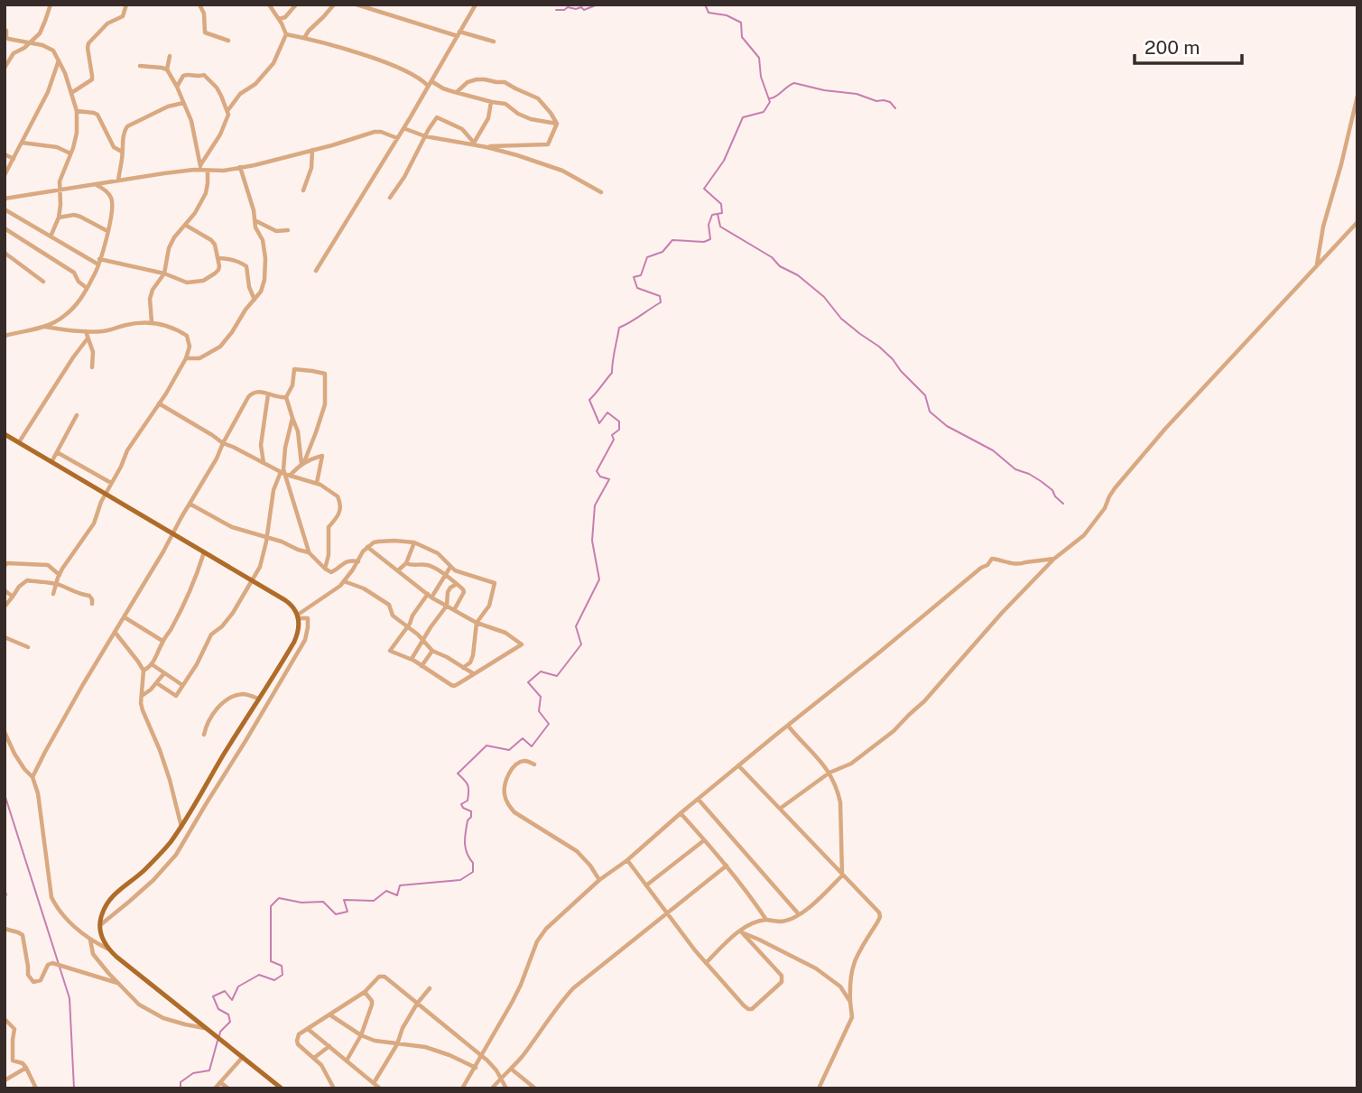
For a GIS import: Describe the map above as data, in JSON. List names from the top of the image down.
{
  "scale_bar": "200 m"
}
